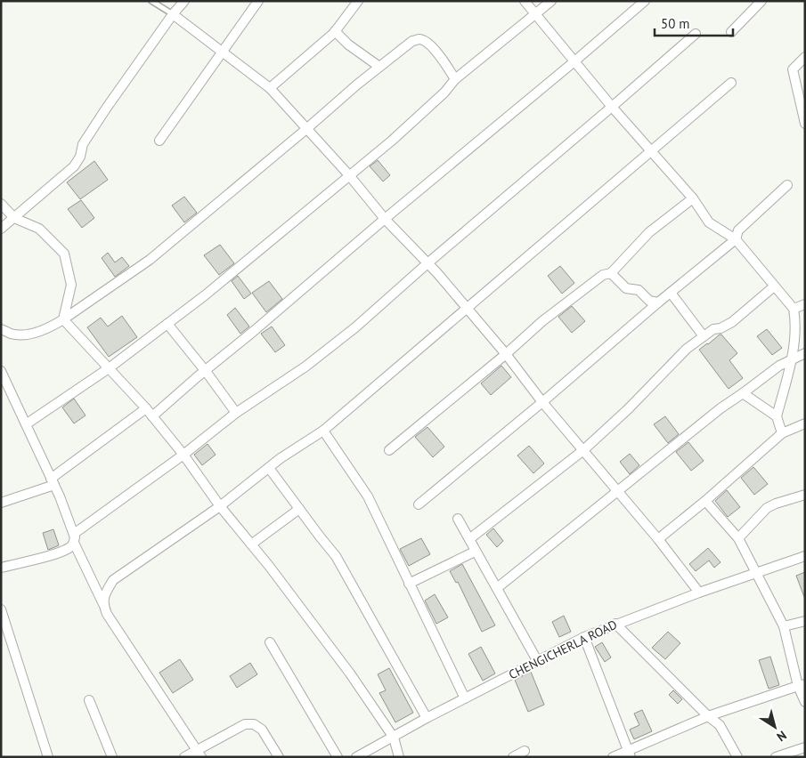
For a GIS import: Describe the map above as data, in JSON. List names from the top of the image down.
{
  "streets": {
    "street": ["CHENGICHERLA ROAD"]
  },
  "scale_bar": "50 m",
  "north": "bottom right"
}
